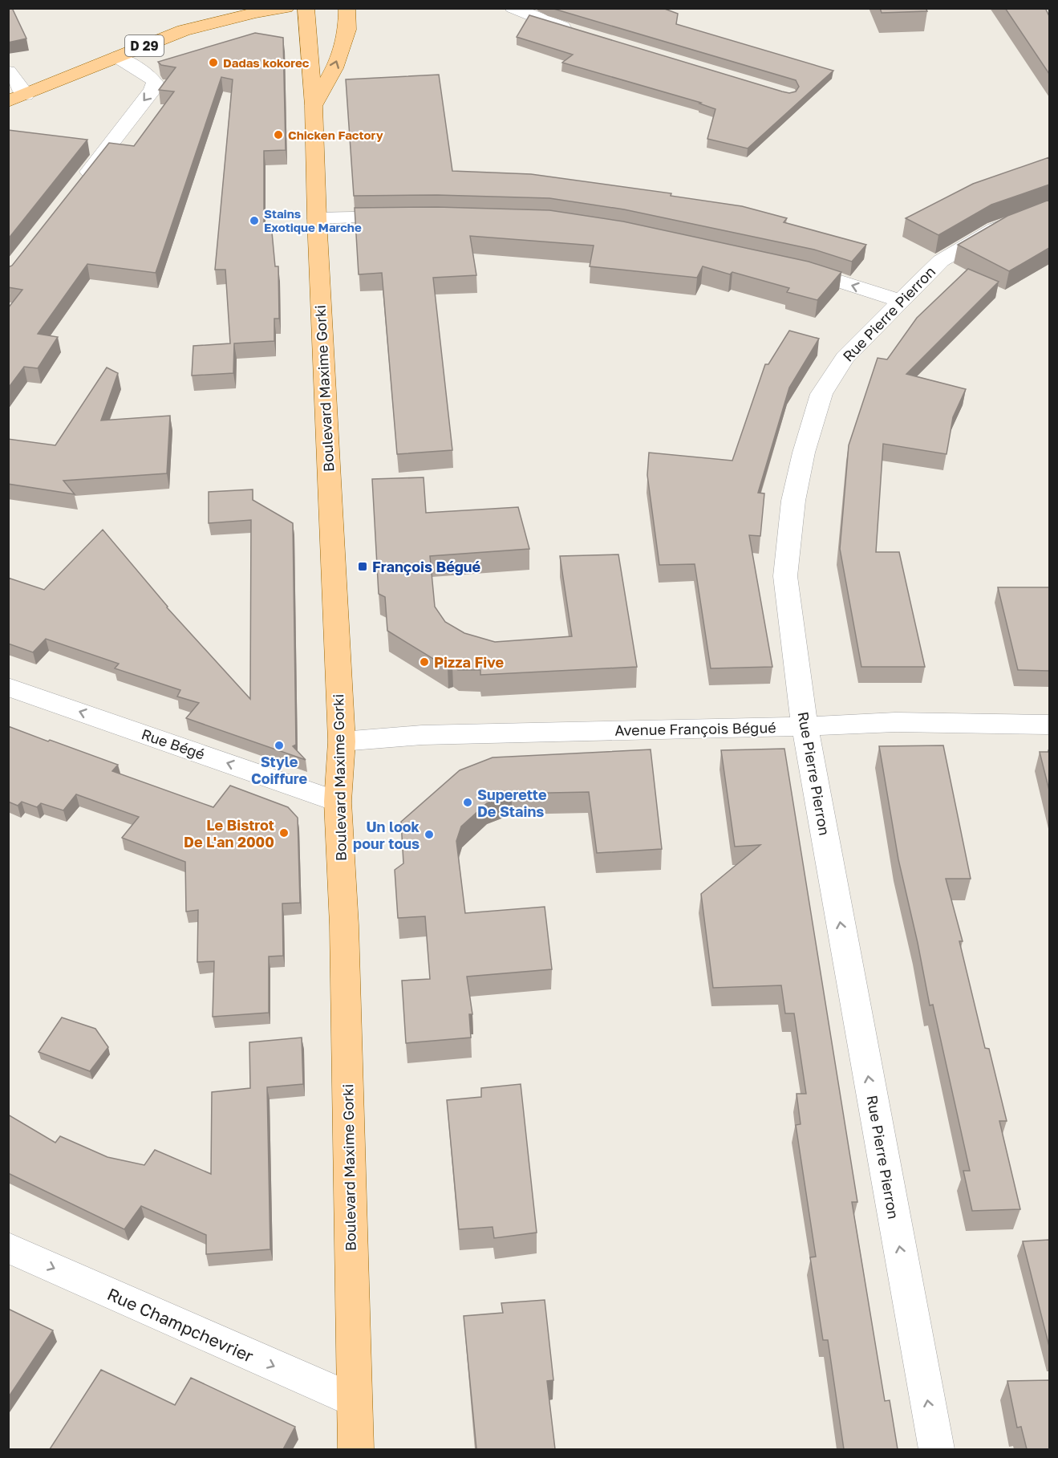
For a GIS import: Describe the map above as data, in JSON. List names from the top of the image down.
{
  "streets": {
    "main road": ["D 29", "Boulevard Maxime Gorki"],
    "street": [
      "Rue Pierre Pierron",
      "Avenue François Bégué",
      "Rue Bégé",
      "Rue Champchevrier"
    ]
  },
  "crossings": [
    ["Rue Pierre Pierron", "Avenue François Bégué"],
    ["Boulevard Maxime Gorki", "Avenue François Bégué"],
    ["Boulevard Maxime Gorki", "Rue Bégé"],
    ["Boulevard Maxime Gorki", "Rue Champchevrier"]
  ],
  "one_way": ["Rue Pierre Pierron", "Rue Bégé", "Rue Champchevrier"],
  "places": {
    "other": [
      "Dadas kokorec",
      "Chicken Factory",
      "Stains Exotique Marche",
      "Pizza Five",
      "Style Coiffure",
      "Superette De Stains",
      "Le Bistrot De L'an 2000",
      "Un look pour tous"
    ],
    "transit": ["François Bégué"]
  }
}
